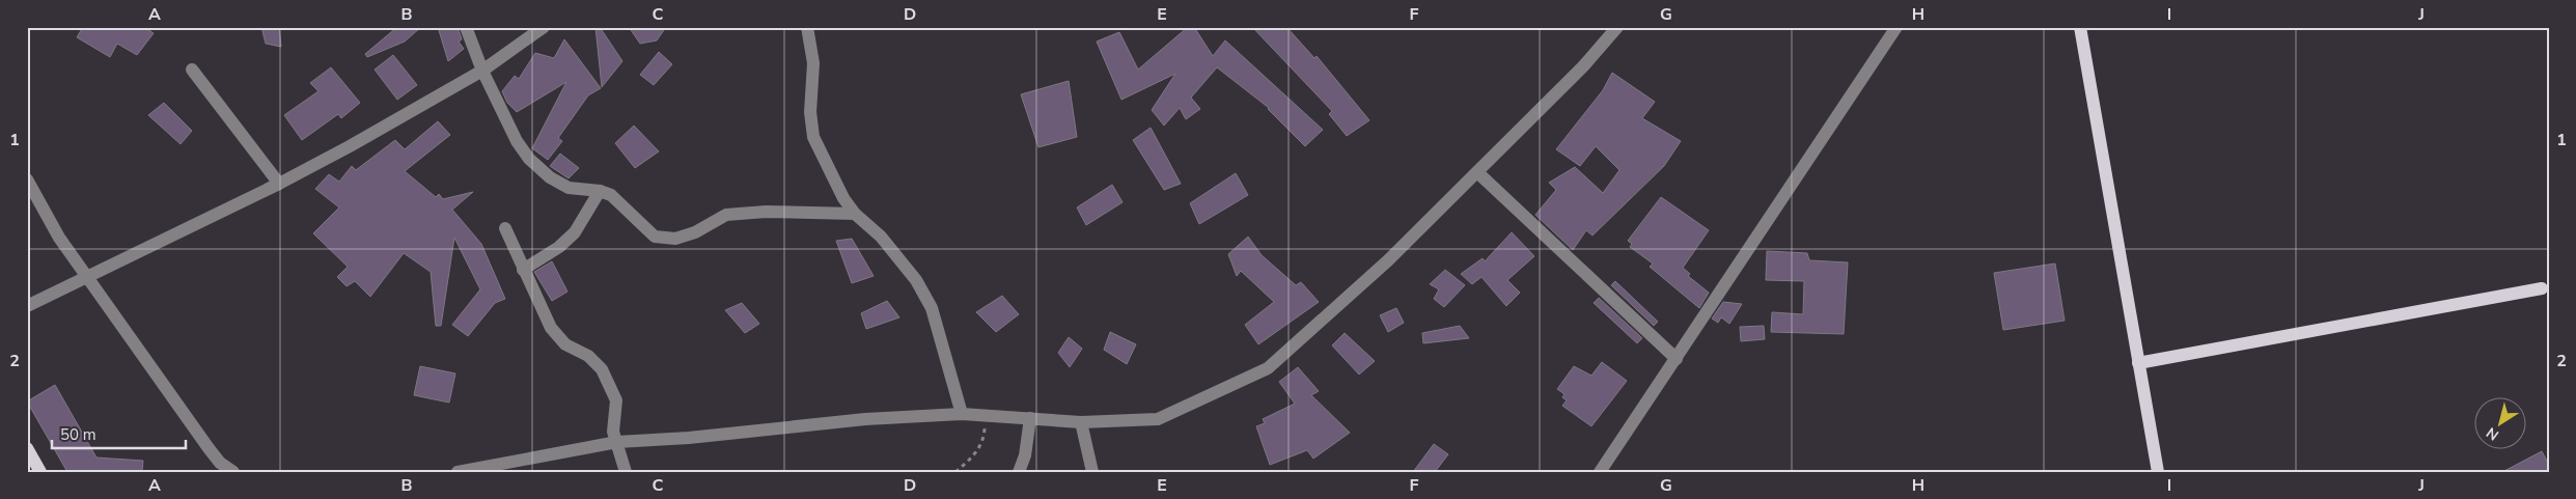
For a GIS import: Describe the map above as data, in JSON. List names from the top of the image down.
{
  "scale_bar": "50 m",
  "north": "bottom left",
  "grid": {
    "columns": [
      "A",
      "B",
      "C",
      "D",
      "E",
      "F",
      "G",
      "H",
      "I",
      "J"
    ],
    "rows": ["1", "2"]
  }
}
